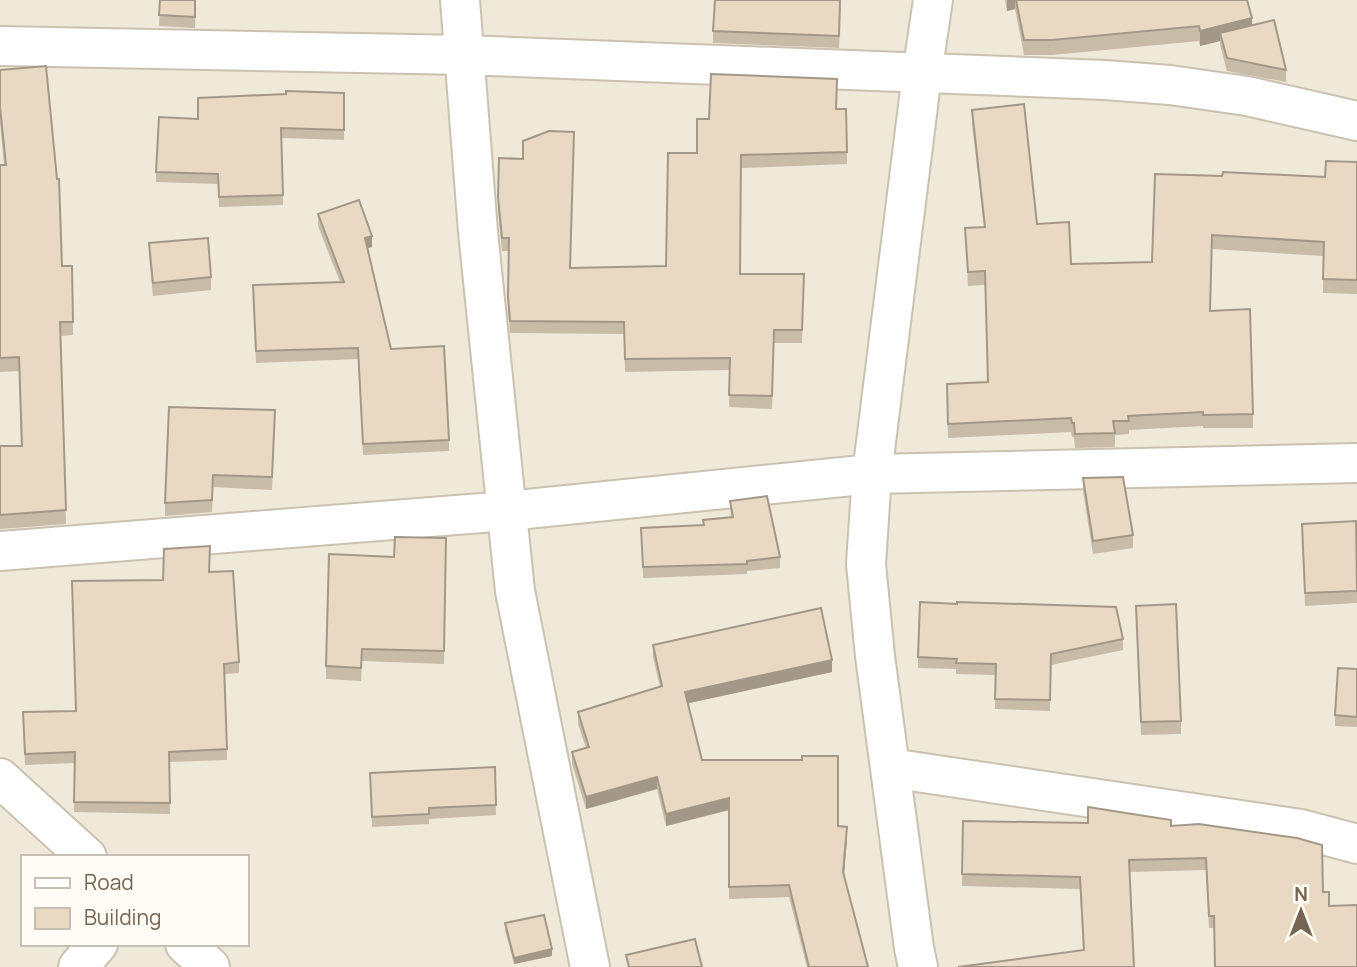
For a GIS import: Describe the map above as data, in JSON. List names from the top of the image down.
{
  "legend": ["Road", "Building"],
  "north": "top"
}
